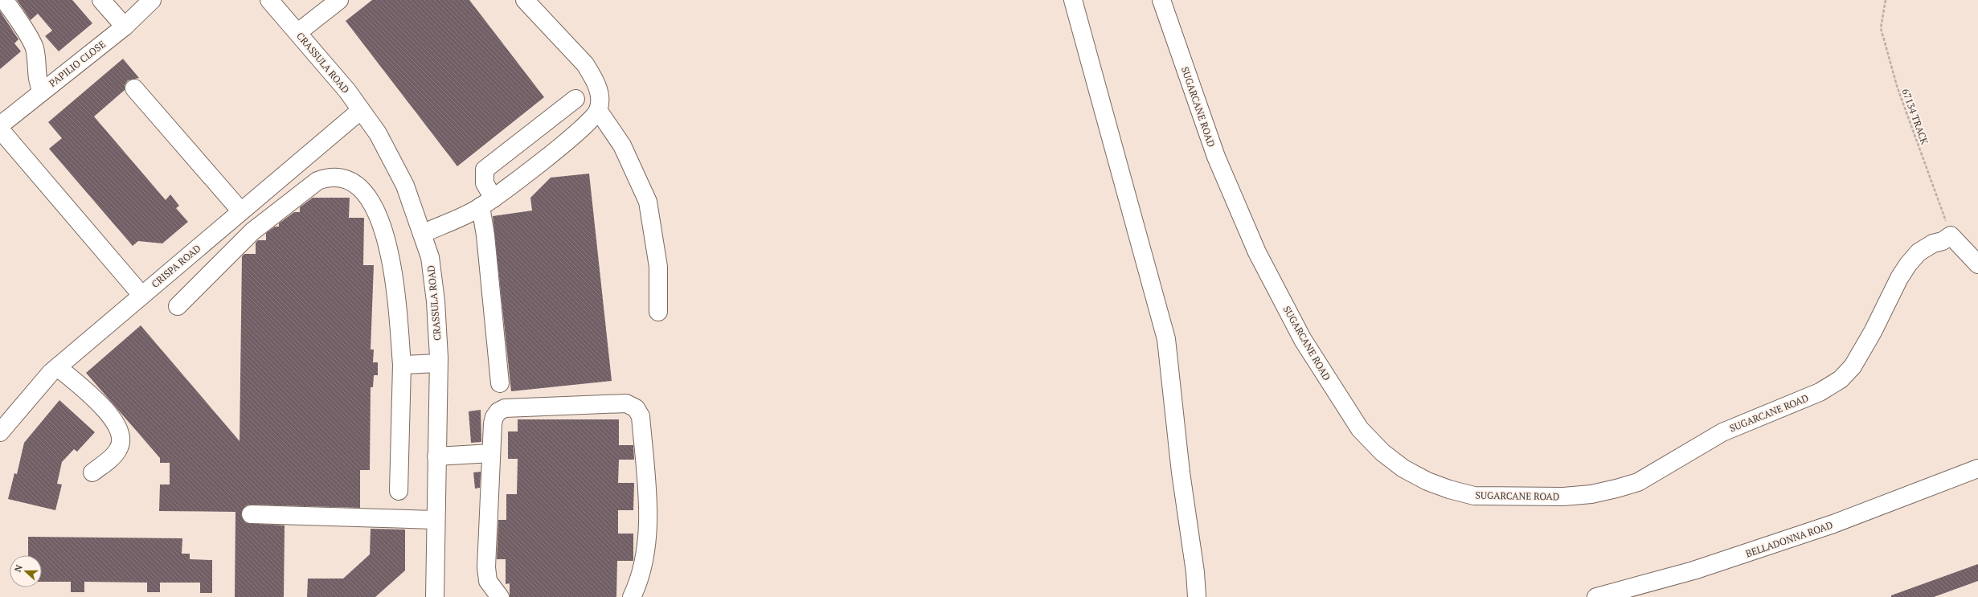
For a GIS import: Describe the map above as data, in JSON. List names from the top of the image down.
{
  "streets": {
    "street": [
      "CRASSULA ROAD",
      "PAPILIO CLOSE",
      "SUGARCANE ROAD",
      "CRISPA ROAD",
      "BELLADONNA ROAD"
    ],
    "path": ["67134 TRACK"]
  },
  "crossings": [
    ["CRASSULA ROAD", "CRISPA ROAD"],
    ["SUGARCANE ROAD", "67134 TRACK"]
  ],
  "north": "left"
}
